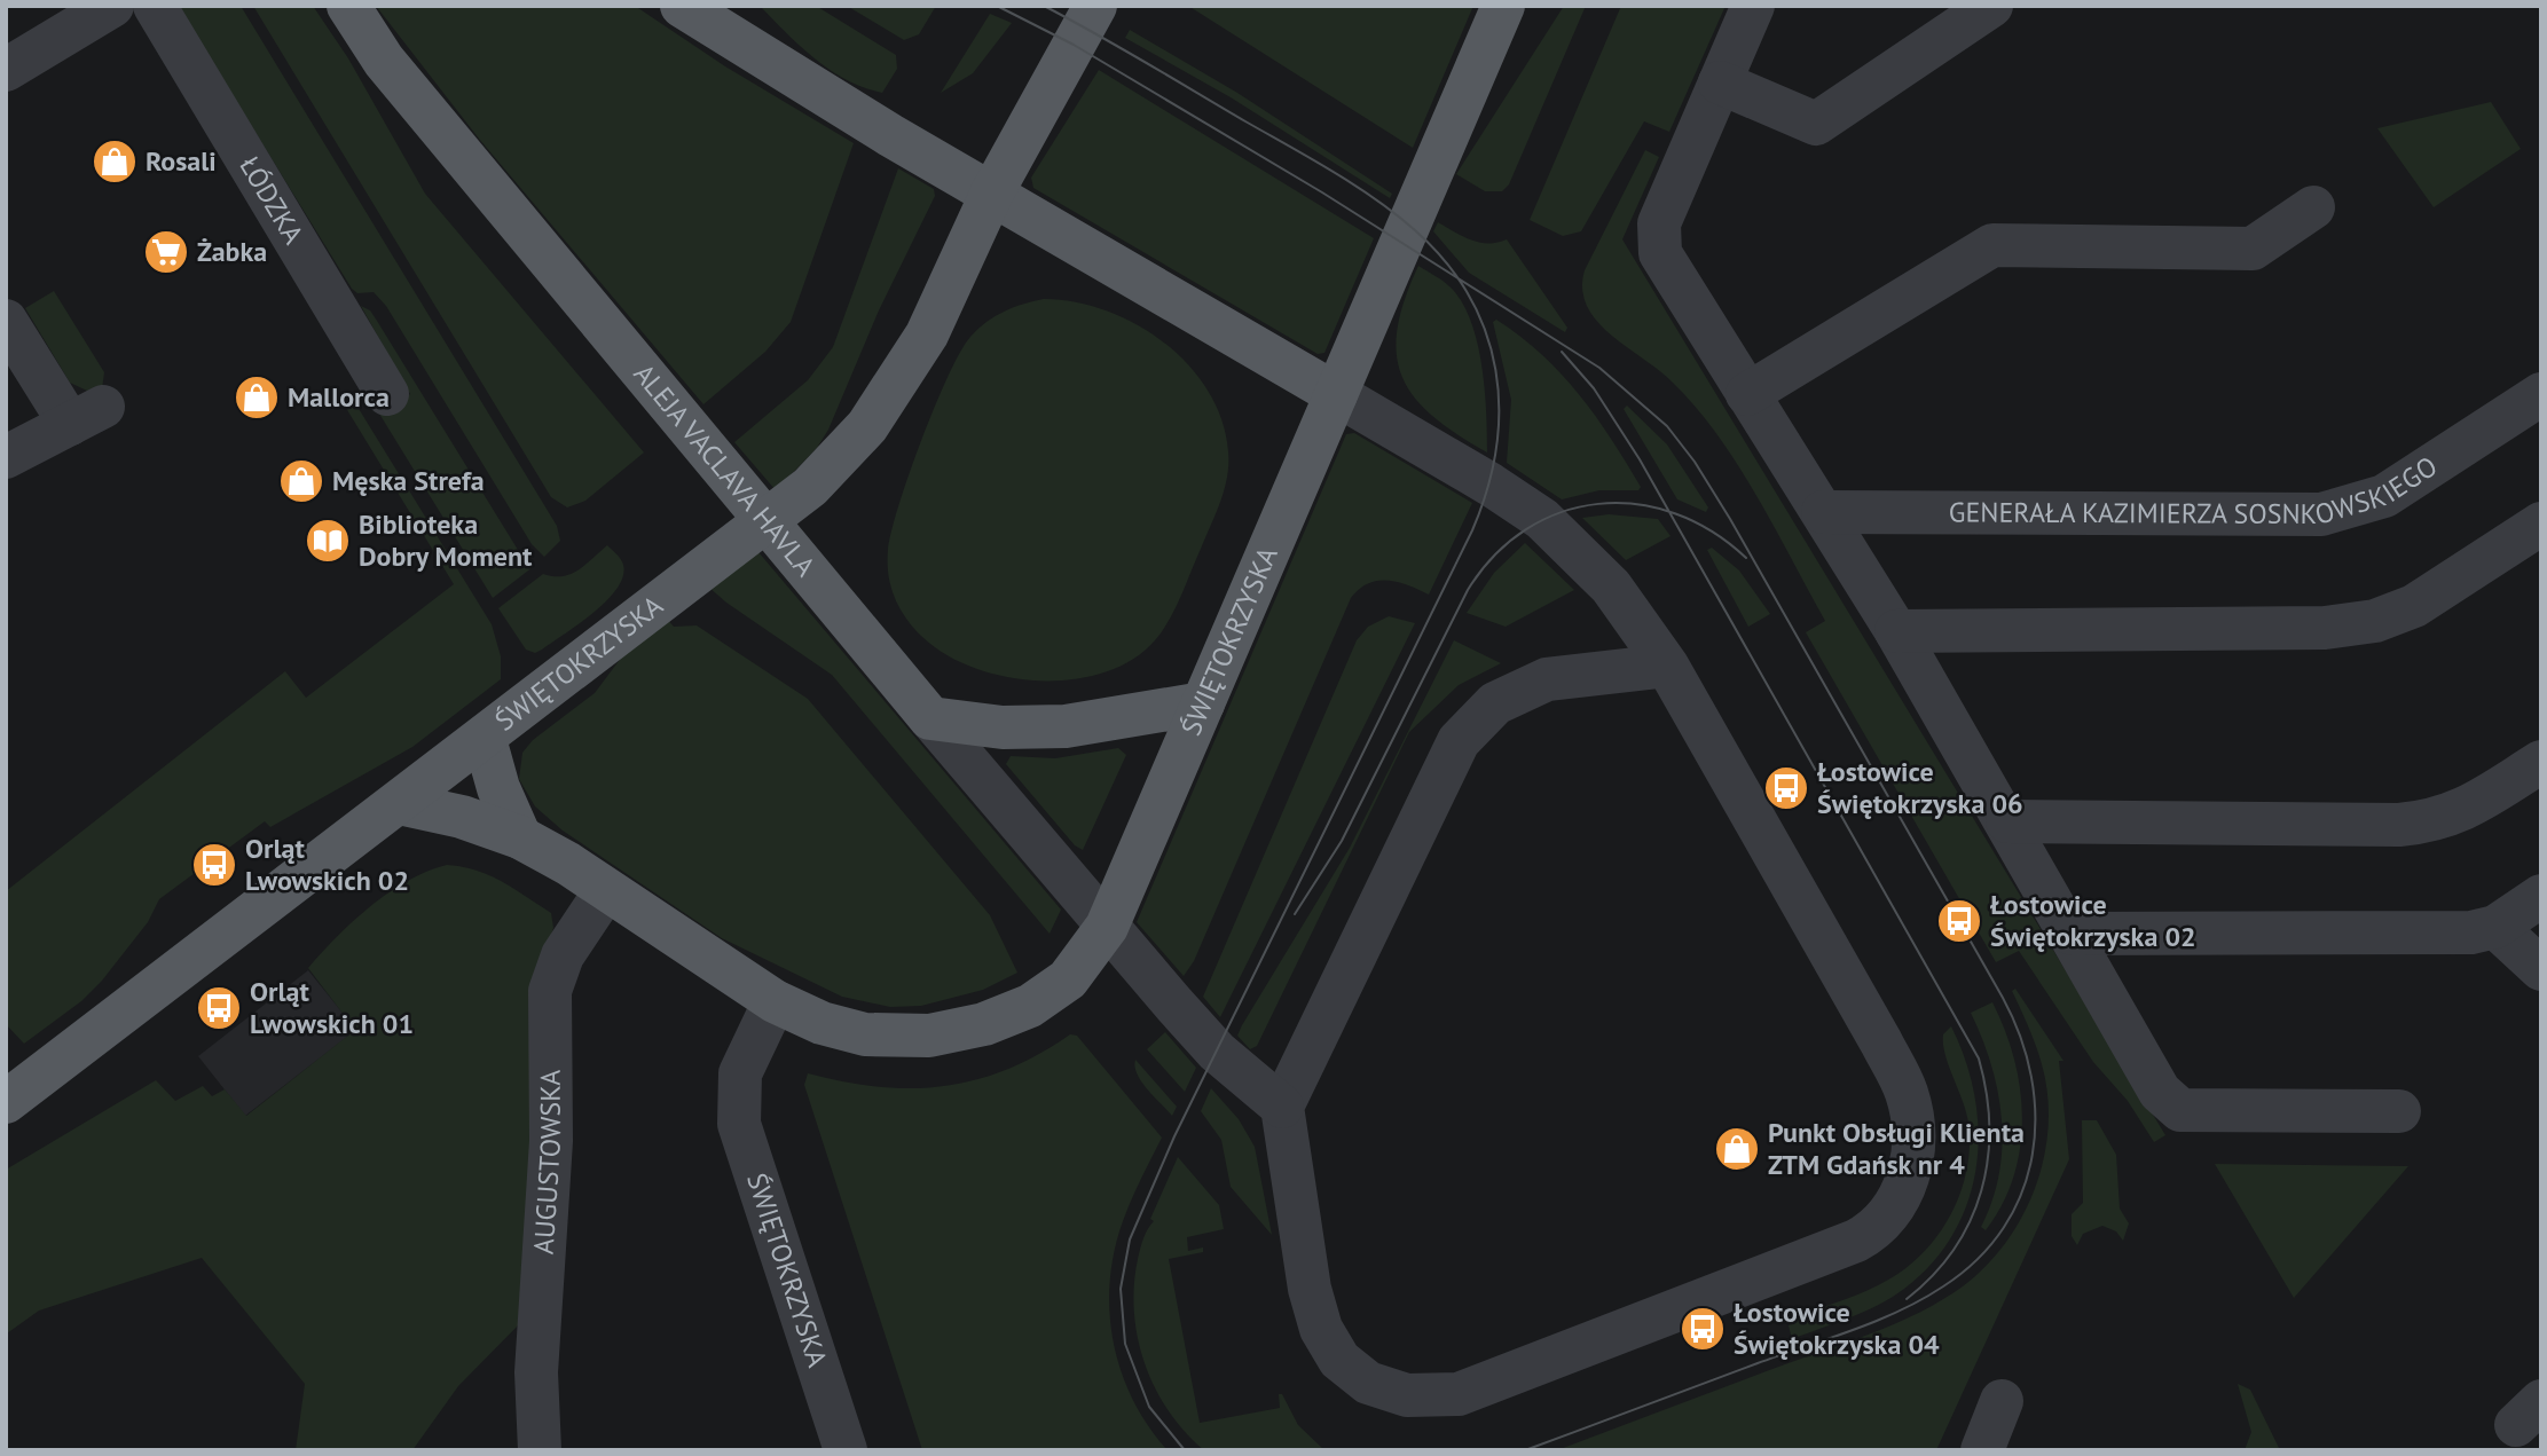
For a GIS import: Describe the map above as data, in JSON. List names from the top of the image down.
{
  "streets": {
    "main road": ["ALEJA VACLAVA HAVLA", "ŚWIĘTOKRZYSKA"],
    "street": ["ŁÓDZKA", "GENERAŁA KAZIMIERZA SOSNKOWSKIEGO", "AUGUSTOWSKA"]
  },
  "crossings": [
    ["ALEJA VACLAVA HAVLA", "ŚWIĘTOKRZYSKA"],
    ["ŚWIĘTOKRZYSKA", "AUGUSTOWSKA"]
  ],
  "places": {
    "shop": [
      "Rosali",
      "Mallorca",
      "Męska Strefa",
      "Punkt Obsługi Klienta ZTM Gdańsk nr 4"
    ],
    "supermarket": ["Żabka"],
    "library": ["Biblioteka Dobry Moment"],
    "bus stop": [
      "Łostowice Świętokrzyska 06",
      "Orląt Lwowskich 02",
      "Łostowice Świętokrzyska 02",
      "Orląt Lwowskich 01",
      "Łostowice Świętokrzyska 04"
    ]
  }
}
